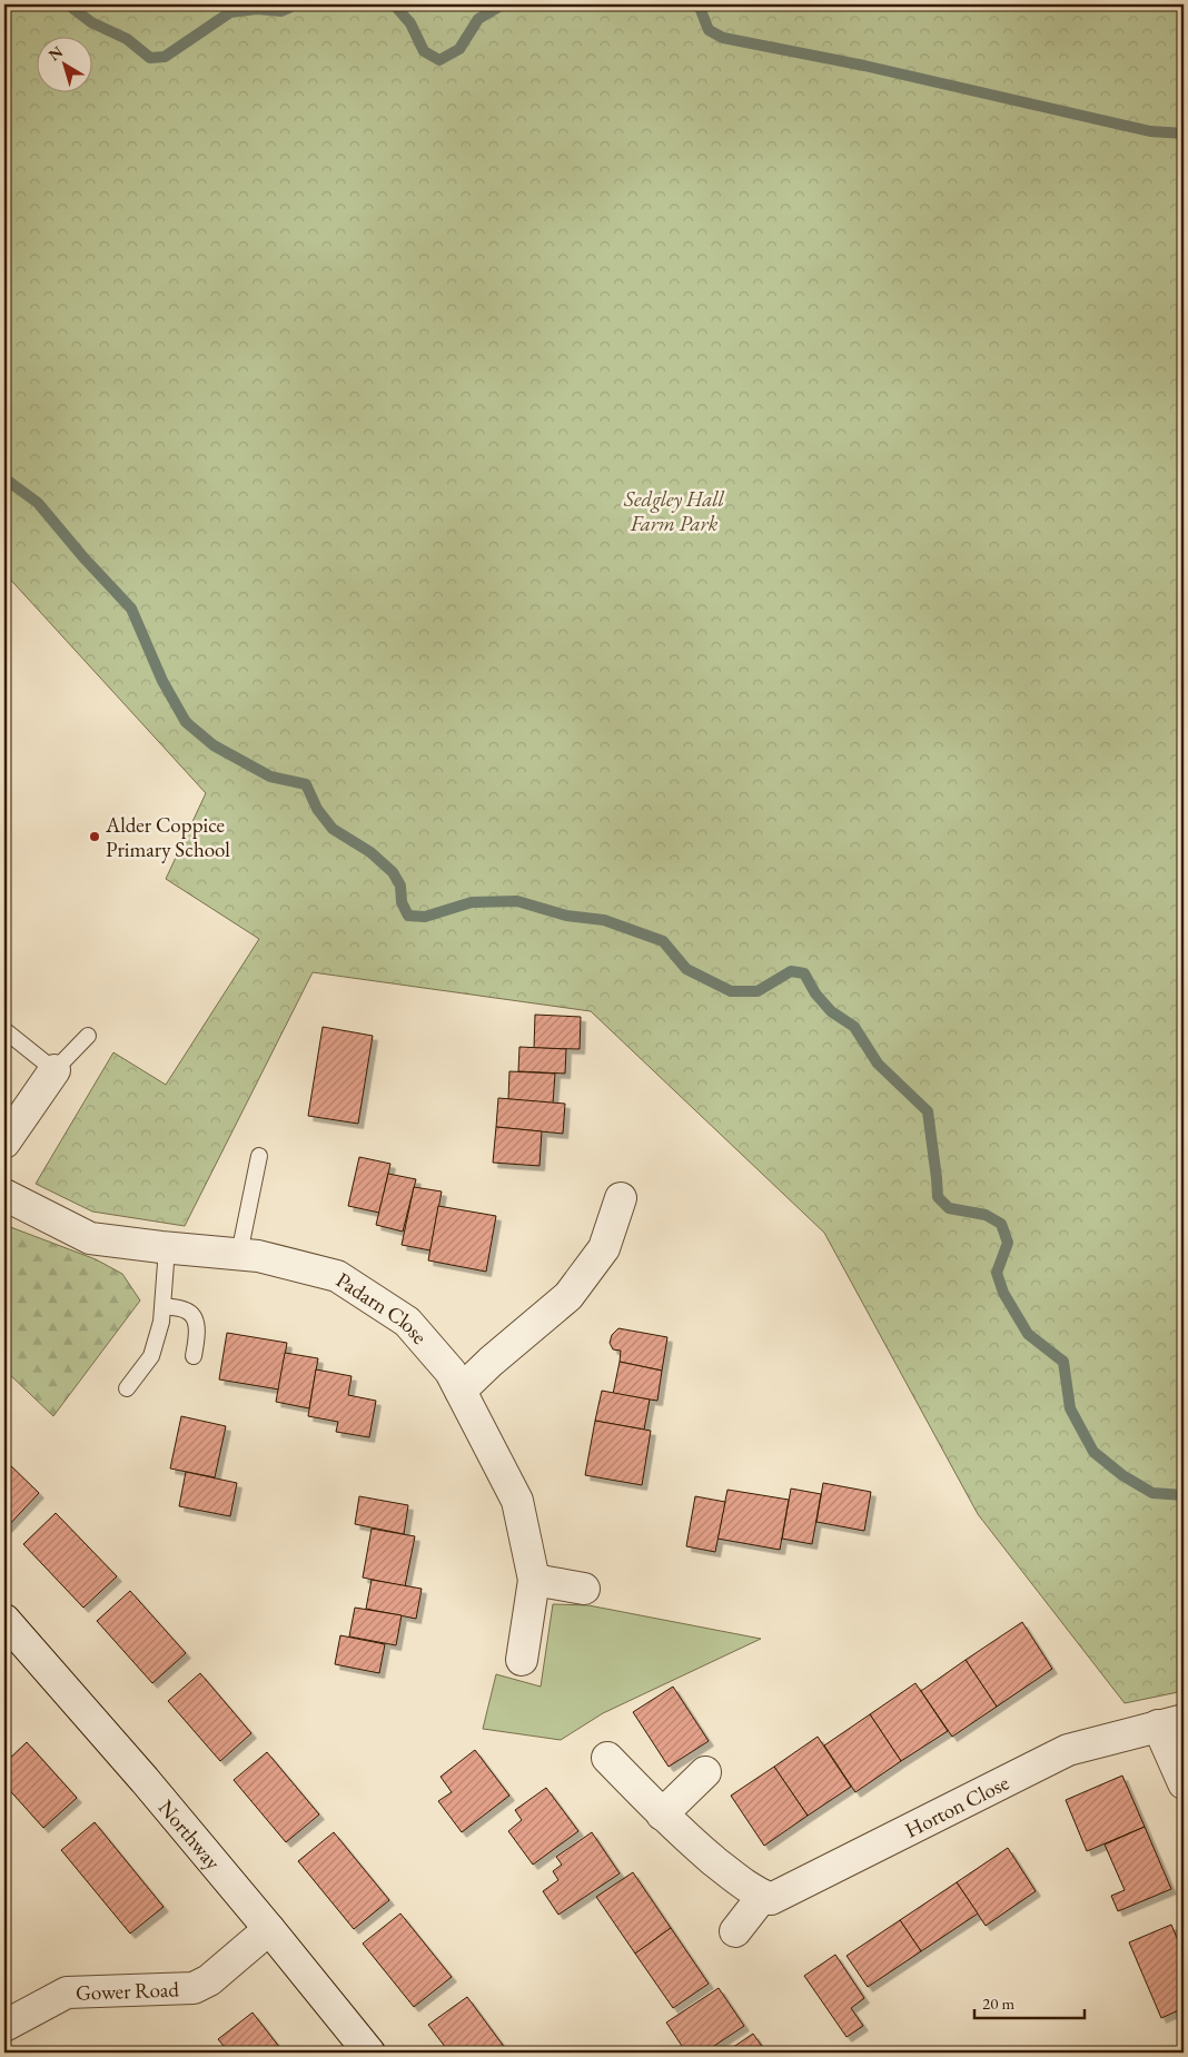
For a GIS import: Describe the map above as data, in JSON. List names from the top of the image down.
{
  "streets": {
    "street": [
      "Padarn Close",
      "Horton Close",
      "Northway",
      "Gower Road"
    ]
  },
  "crossings": [
    ["Northway", "Gower Road"]
  ],
  "parks": ["Sedgley Hall Farm Park"],
  "places": ["Alder Coppice Primary School"],
  "scale_bar": "20 m",
  "north": "top left"
}
